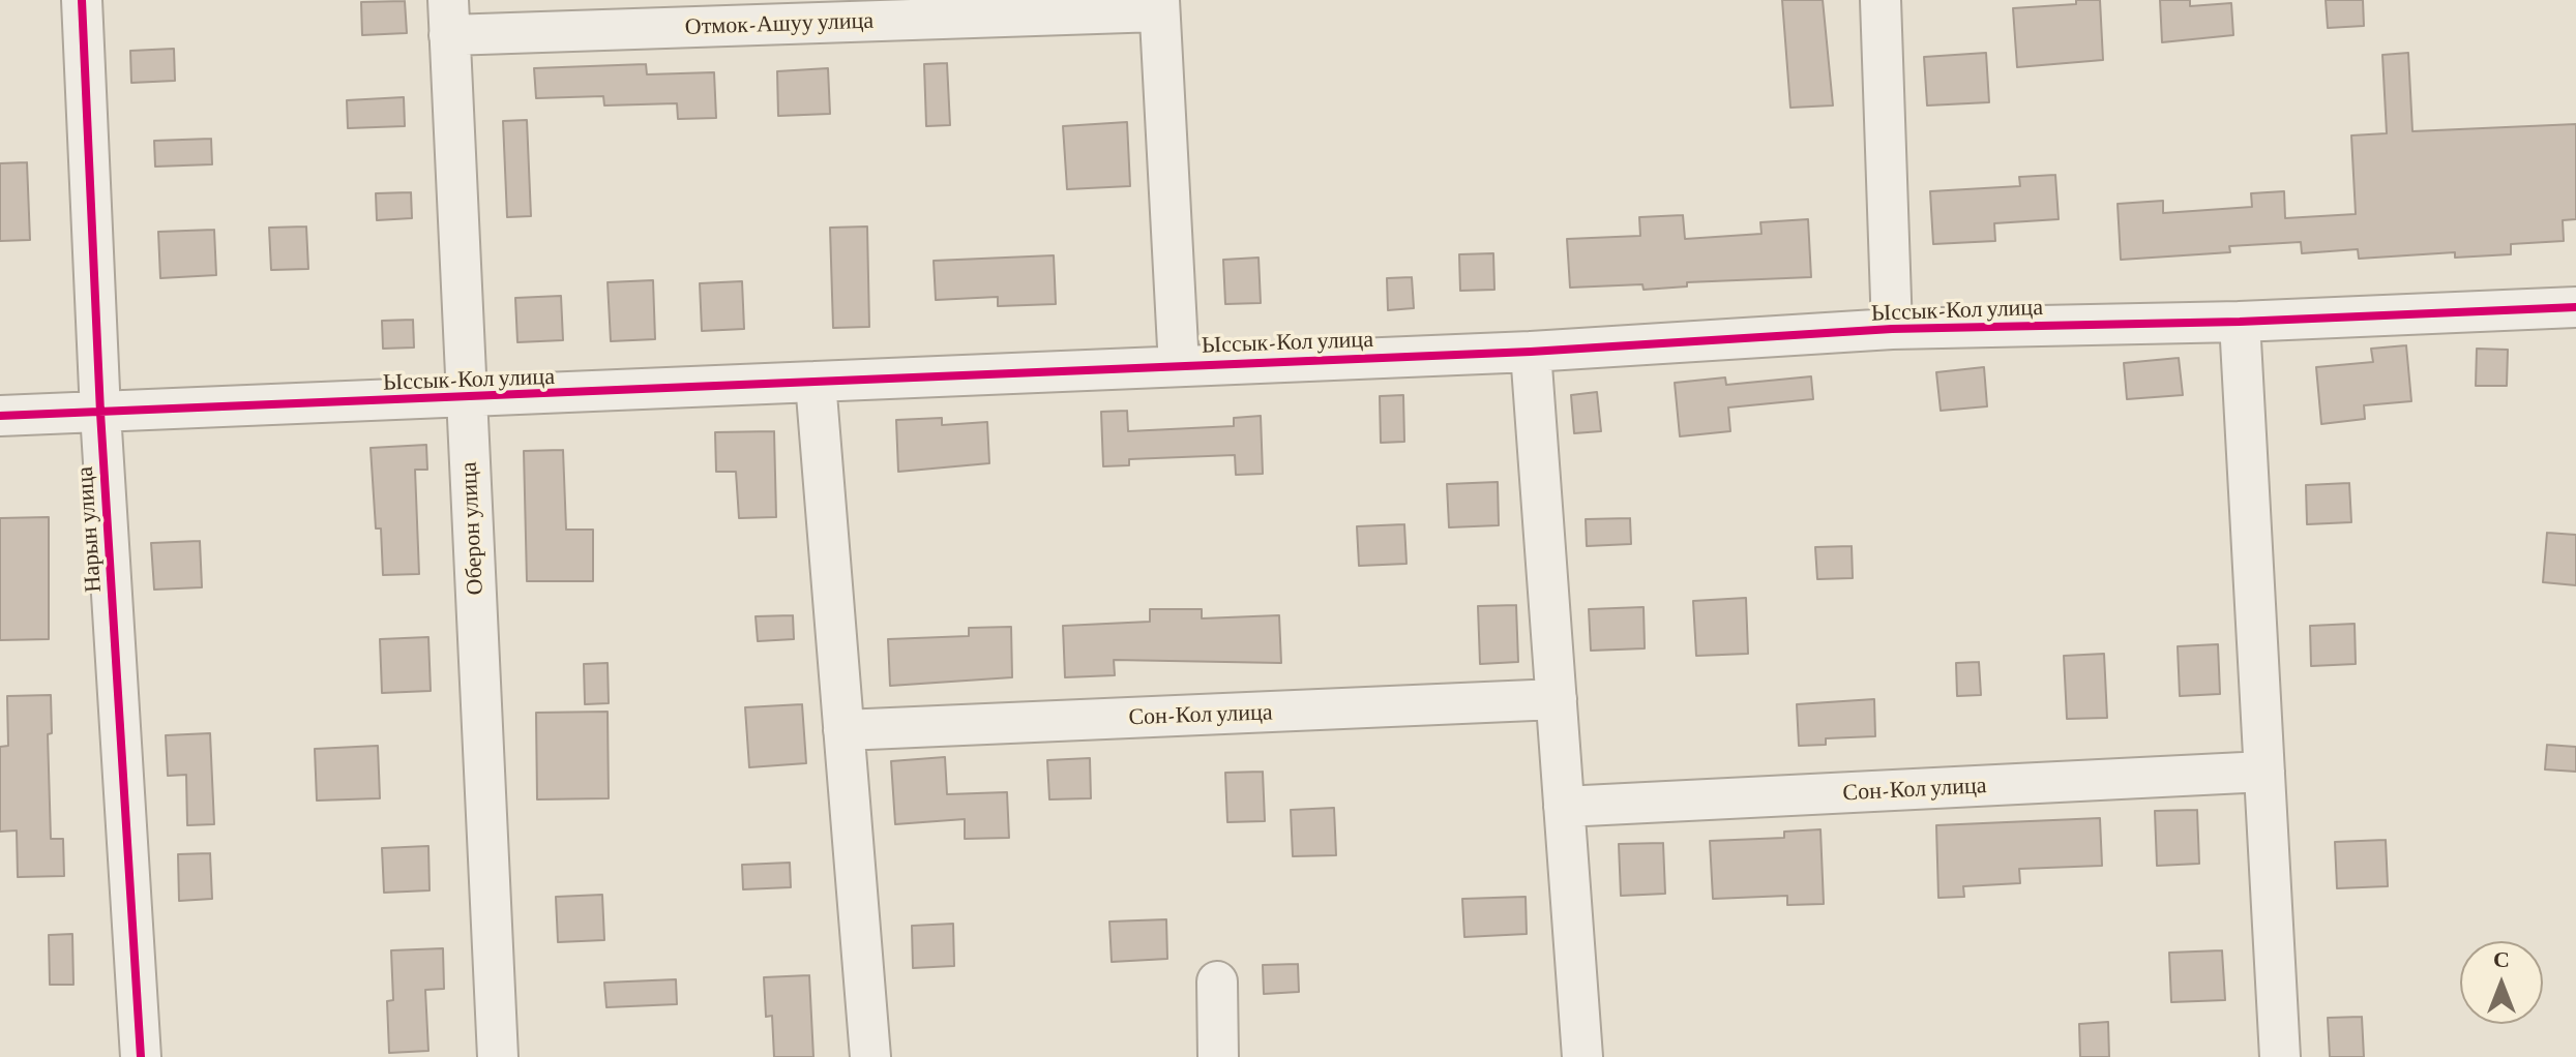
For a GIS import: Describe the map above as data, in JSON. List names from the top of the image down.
{
  "streets": {
    "street": [
      "Отмок-Ашуу улица",
      "Ыссык-Кол улица",
      "Оберон улица",
      "Нарын улица",
      "Сон-Кол улица"
    ]
  },
  "crossings": [
    ["Отмок-Ашуу улица", "Оберон улица"],
    ["Ыссык-Кол улица", "Оберон улица"],
    ["Ыссык-Кол улица", "Нарын улица"]
  ],
  "north": "top"
}
